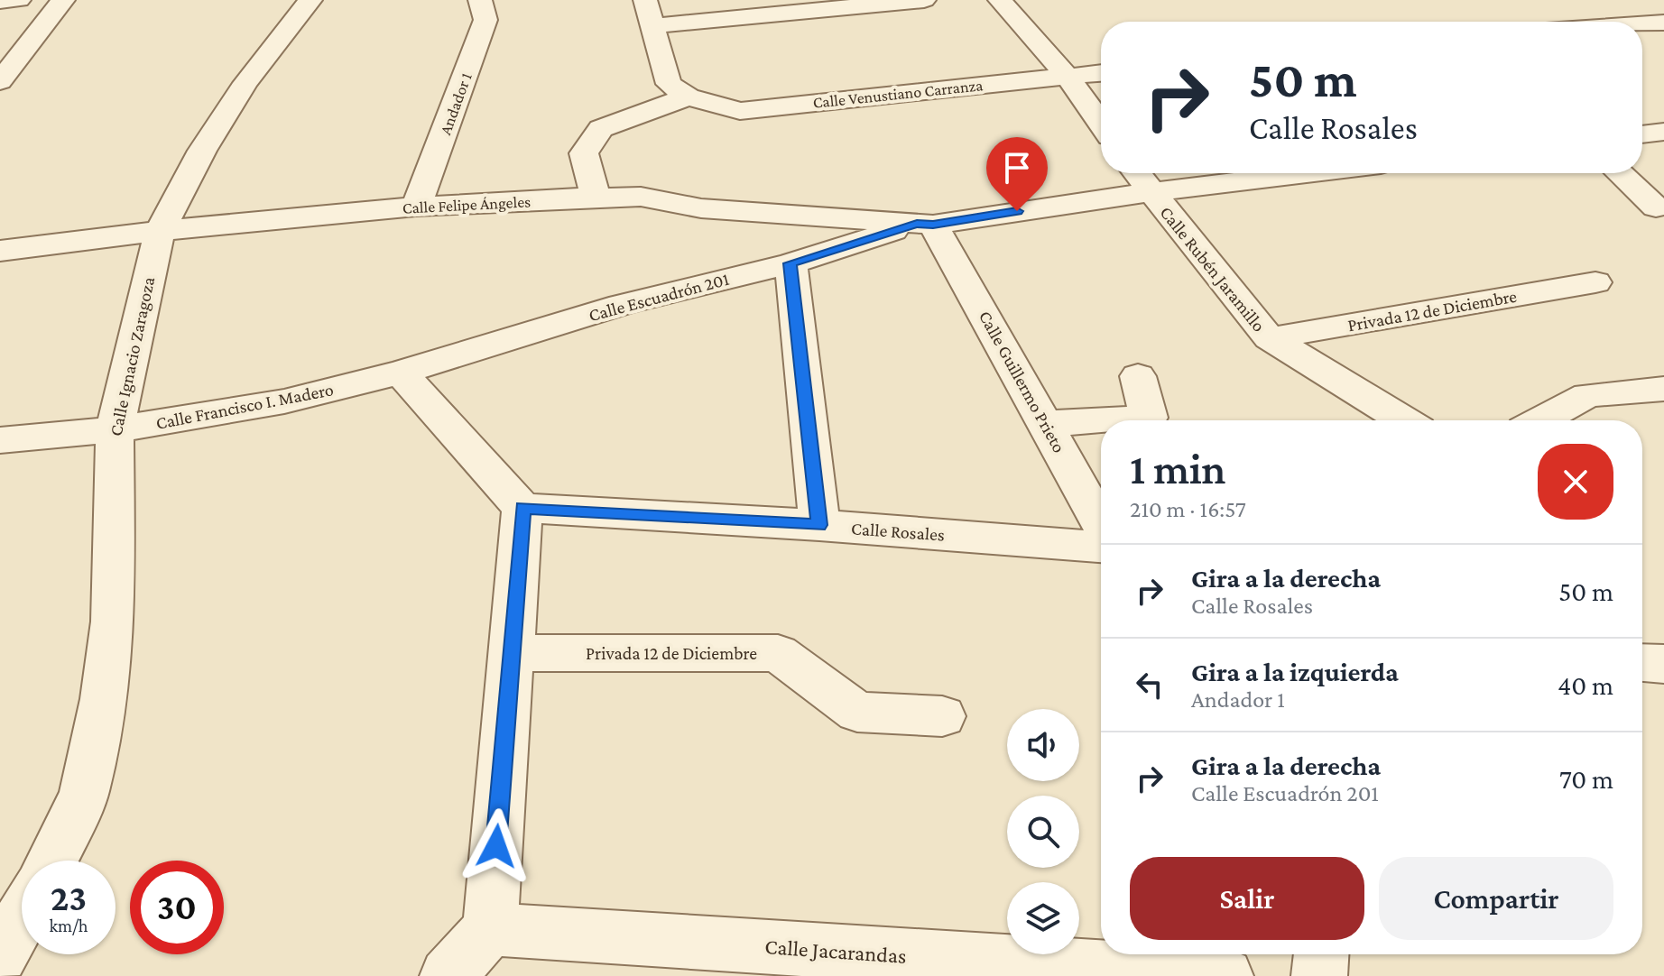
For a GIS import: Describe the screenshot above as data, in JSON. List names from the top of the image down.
{
  "streets": {
    "street": [
      "Calle Venustiano Carranza",
      "Andador 1",
      "Calle Felipe Ángeles",
      "Calle Rubén Jaramillo",
      "Calle Escuadrón 201",
      "Privada 12 de Diciembre",
      "Calle Ignacio Zaragoza",
      "Calle Guillermo Prieto",
      "Calle Francisco I. Madero",
      "Calle Rosales",
      "Calle Jacarandas"
    ]
  },
  "crossings": [
    ["Andador 1", "Calle Felipe Ángeles"],
    ["Calle Felipe Ángeles", "Calle Escuadrón 201"],
    ["Calle Felipe Ángeles", "Calle Ignacio Zaragoza"],
    ["Calle Felipe Ángeles", "Calle Guillermo Prieto"],
    ["Calle Rubén Jaramillo", "Privada 12 de Diciembre"],
    ["Calle Escuadrón 201", "Calle Guillermo Prieto"],
    ["Calle Escuadrón 201", "Calle Francisco I. Madero"],
    ["Calle Ignacio Zaragoza", "Calle Francisco I. Madero"]
  ],
  "page": {
    "turn": ["50 m", "Calle Rosales"],
    "heading": ["1 min", "210 m · 16:57"],
    "list": [
      {
        "name": "Gira a la derecha",
        "note": "Calle Rosales",
        "value": "50 m"
      },
      {
        "name": "Gira a la izquierda",
        "note": "Andador 1",
        "value": "40 m"
      },
      {
        "name": "Gira a la derecha",
        "note": "Calle Escuadrón 201",
        "value": "70 m"
      }
    ],
    "buttons": ["Salir", "Compartir"],
    "speed": "23 km/h",
    "limit": "30"
  }
}
